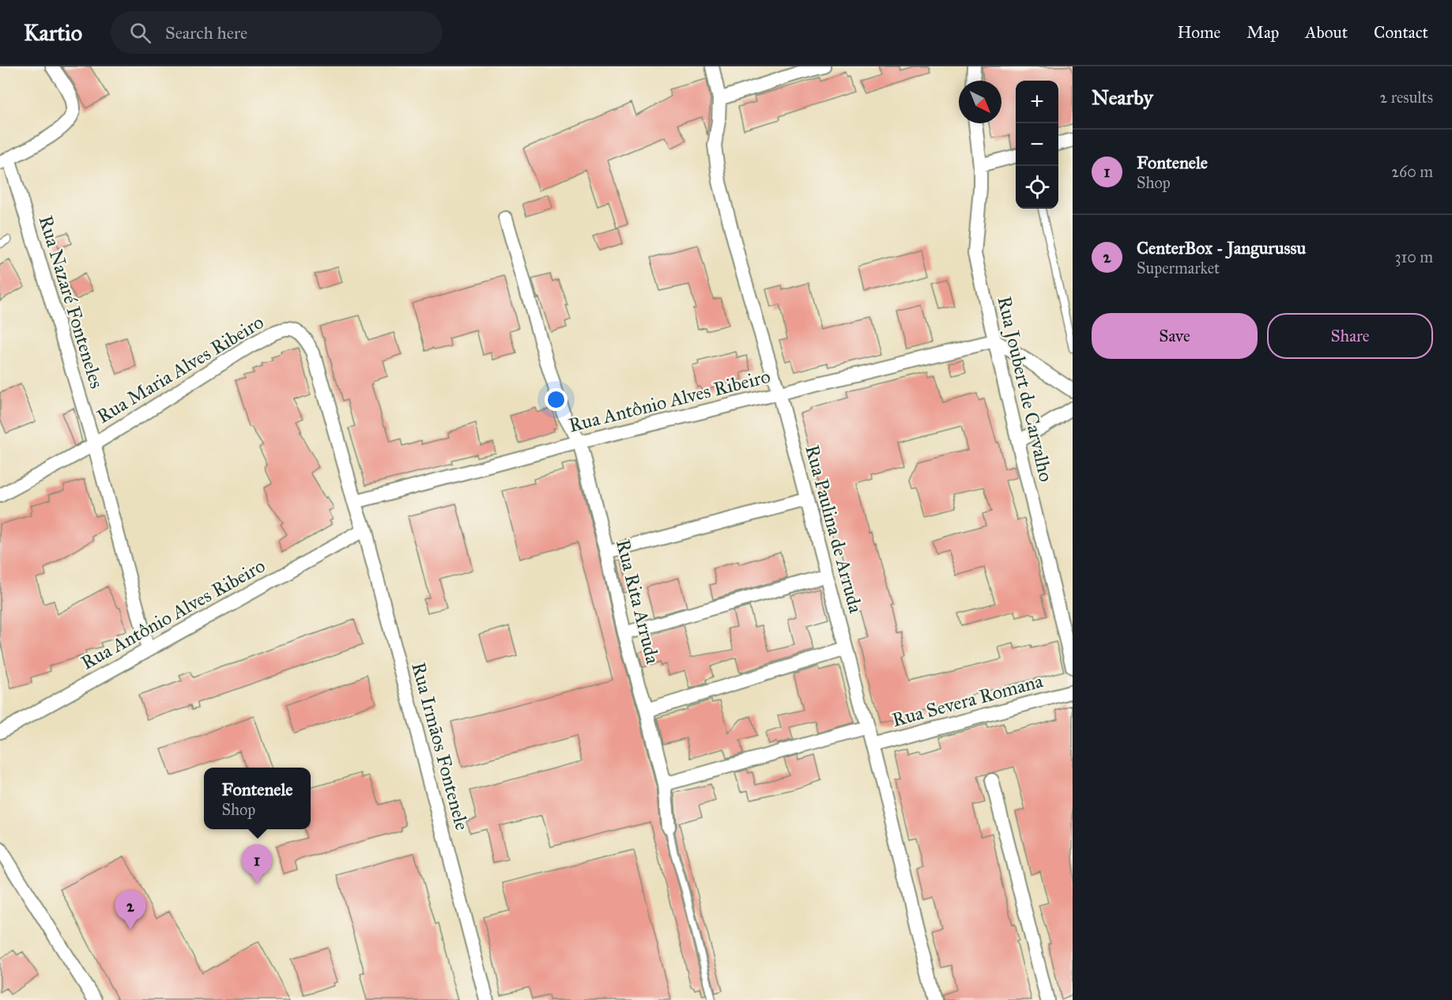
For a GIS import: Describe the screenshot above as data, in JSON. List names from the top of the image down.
{
  "streets": {
    "street": [
      "Rua Nazaré Fonteneles",
      "Rua Maria Alves Ribeiro",
      "Rua Joubert de Carvalho",
      "Rua Antônio Alves Ribeiro",
      "Rua Paulina de Arruda",
      "Rua Rita Arruda",
      "Rua Severa Romana",
      "Rua Irmãos Fontenele"
    ]
  },
  "crossings": [
    ["Rua Nazaré Fonteneles", "Rua Maria Alves Ribeiro"],
    ["Rua Nazaré Fonteneles", "Rua Antônio Alves Ribeiro"],
    ["Rua Maria Alves Ribeiro", "Rua Antônio Alves Ribeiro"],
    ["Rua Maria Alves Ribeiro", "Rua Irmãos Fontenele"],
    ["Rua Joubert de Carvalho", "Rua Antônio Alves Ribeiro"],
    ["Rua Antônio Alves Ribeiro", "Rua Paulina de Arruda"],
    ["Rua Antônio Alves Ribeiro", "Rua Rita Arruda"],
    ["Rua Antônio Alves Ribeiro", "Rua Irmãos Fontenele"],
    ["Rua Paulina de Arruda", "Rua Severa Romana"]
  ],
  "north": "bottom right",
  "page": {
    "header": "Kartio",
    "search": "Search here",
    "nav": [
      "Home",
      "Map",
      "About",
      "Contact"
    ],
    "heading": ["Nearby", "2 results"],
    "map_buttons": ["+", "−"],
    "list": [
      {
        "mark": "1",
        "name": "Fontenele",
        "note": "Shop",
        "value": "260 m"
      },
      {
        "mark": "2",
        "name": "CenterBox - Jangurussu",
        "note": "Supermarket",
        "value": "310 m"
      }
    ],
    "buttons": ["Save", "Share"],
    "popup": ["Fontenele", "Shop"],
    "pins": ["1", "2"]
  }
}
